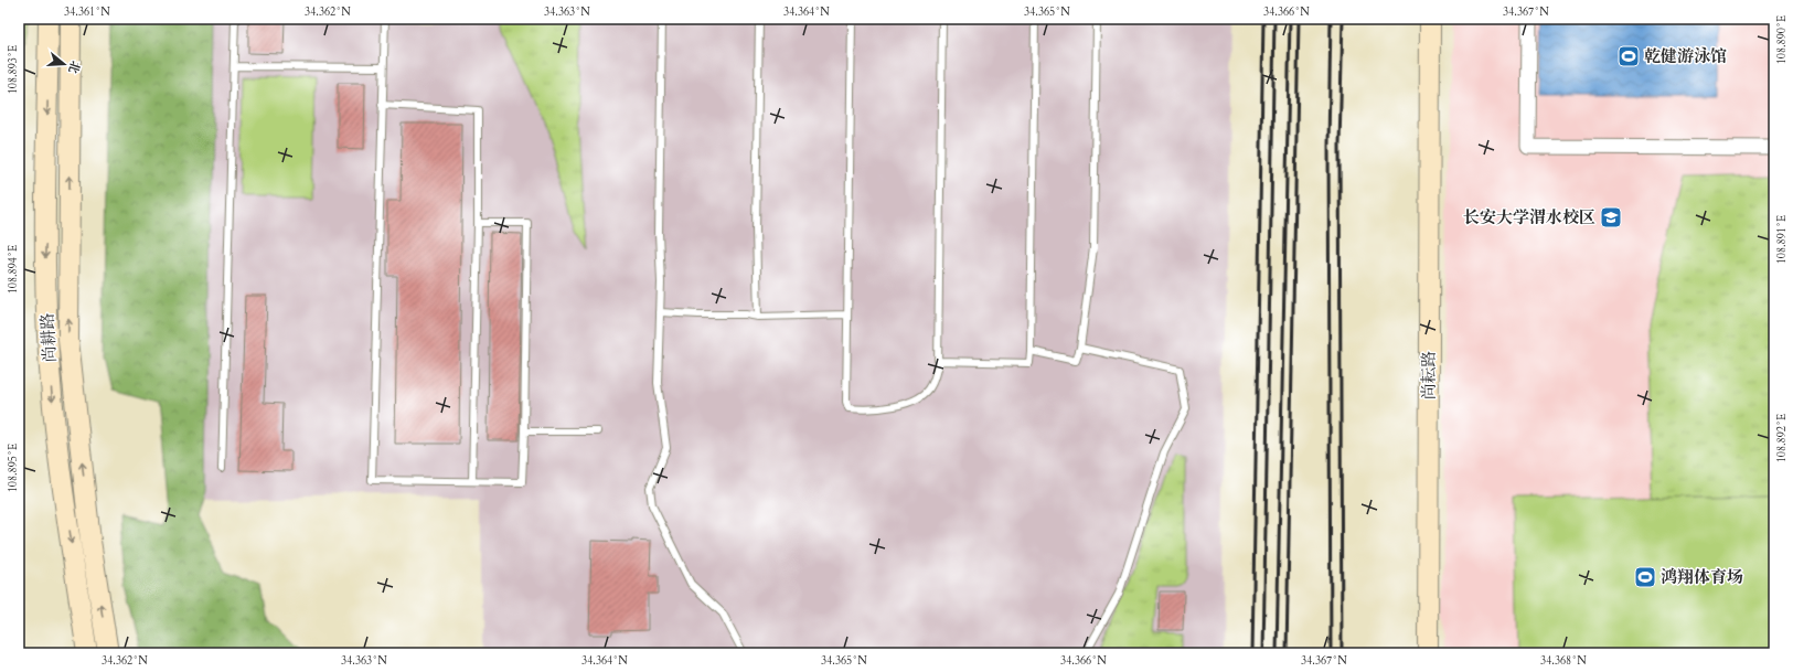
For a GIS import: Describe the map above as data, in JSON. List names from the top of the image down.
{
  "streets": {
    "street": ["尚耕路", "尚耘路"]
  },
  "places": {
    "sports": ["乾健游泳馆", "鸿翔体育场"],
    "school or university": ["长安大学渭水校区"]
  },
  "north": "right",
  "coordinates": [
    "34.361°N",
    "34.362°N",
    "34.363°N",
    "34.364°N",
    "34.365°N",
    "34.366°N",
    "34.367°N",
    "108.890°E",
    "108.893°E",
    "108.891°E",
    "108.894°E",
    "108.892°E",
    "108.895°E",
    "34.368°N"
  ]
}
